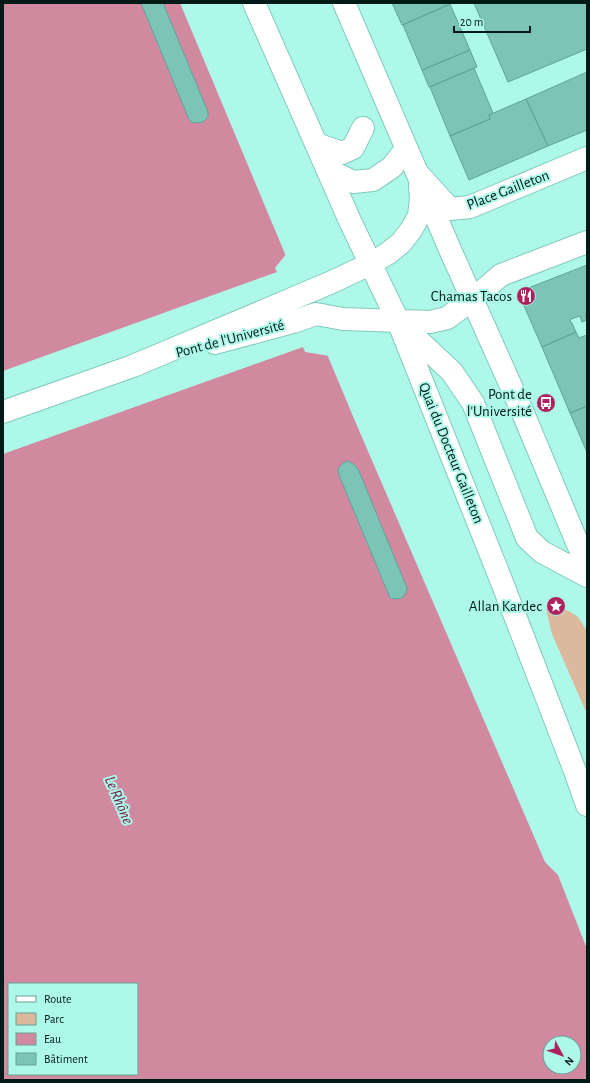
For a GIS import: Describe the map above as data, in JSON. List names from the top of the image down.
{
  "streets": {
    "main road": ["Place Gailleton", "Pont de l'Université", "Quai du Docteur Gailleton"]
  },
  "crossings": [
    ["Pont de l'Université", "Quai du Docteur Gailleton"]
  ],
  "water": ["Le Rhône"],
  "places": {
    "restaurant": ["Chamas Tacos"],
    "bus stop": ["Pont de l'Université"],
    "place": ["Allan Kardec"]
  },
  "legend": [
    "Route",
    "Parc",
    "Eau",
    "Bâtiment"
  ],
  "scale_bar": "20 m",
  "north": "bottom right"
}
